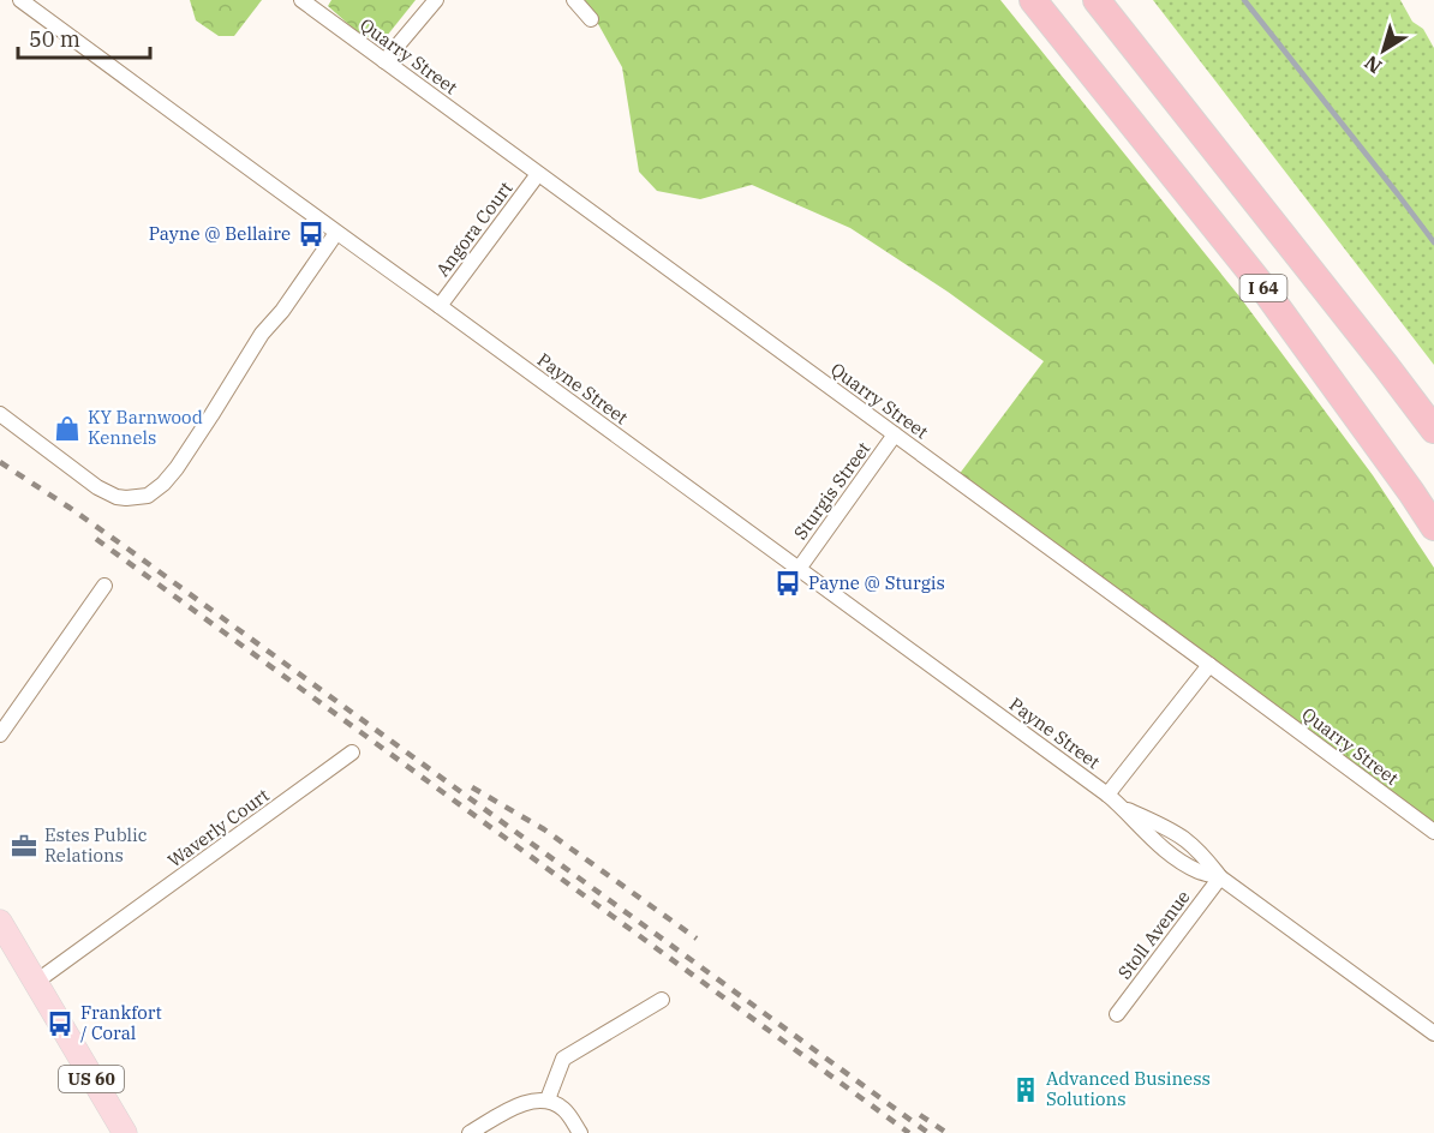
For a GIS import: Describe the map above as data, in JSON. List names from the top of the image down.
{
  "streets": {
    "highway": ["I 64"],
    "main road": ["US 60"],
    "street": [
      "Quarry Street",
      "Angora Court",
      "Payne Street",
      "Sturgis Street",
      "Waverly Court",
      "Stoll Avenue"
    ]
  },
  "crossings": [
    ["Quarry Street", "Angora Court"],
    ["Quarry Street", "Sturgis Street"],
    ["Angora Court", "Payne Street"],
    ["Payne Street", "Sturgis Street"],
    ["Payne Street", "Stoll Avenue"],
    ["Waverly Court", "US 60"]
  ],
  "places": {
    "bus stop": ["Payne @ Bellaire", "Payne @ Sturgis", "Frankfort / Coral"],
    "shop": ["KY Barnwood Kennels"],
    "office": ["Estes Public Relations"],
    "building": ["Advanced Business Solutions"]
  },
  "scale_bar": "50 m",
  "north": "bottom left"
}
